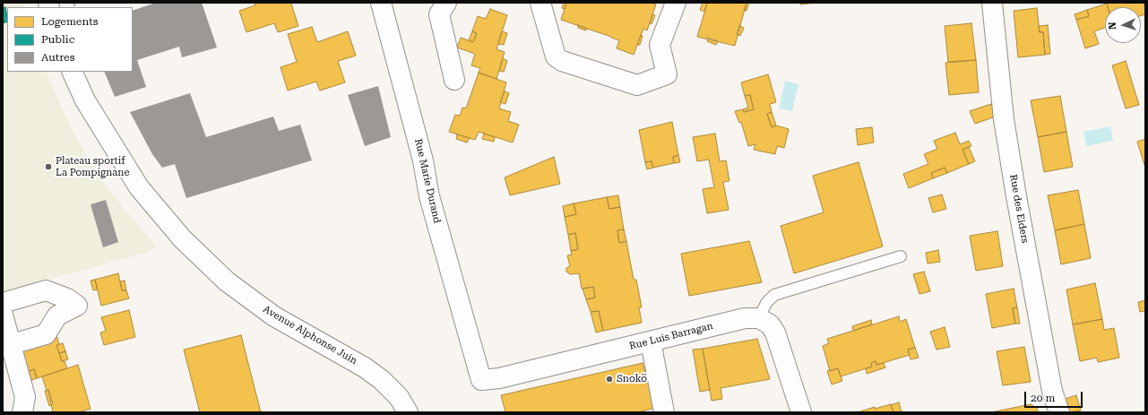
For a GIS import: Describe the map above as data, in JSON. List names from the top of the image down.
{
  "streets": {
    "street": [
      "Rue Marie Durand",
      "Rue des Eiders",
      "Avenue Alphonse Juin",
      "Rue Luis Barragan"
    ]
  },
  "crossings": [
    ["Rue Marie Durand", "Rue Luis Barragan"]
  ],
  "places": ["Plateau sportif La Pompignane", "Snokö"],
  "legend": ["Logements", "Public", "Autres"],
  "scale_bar": "20 m",
  "north": "left"
}
